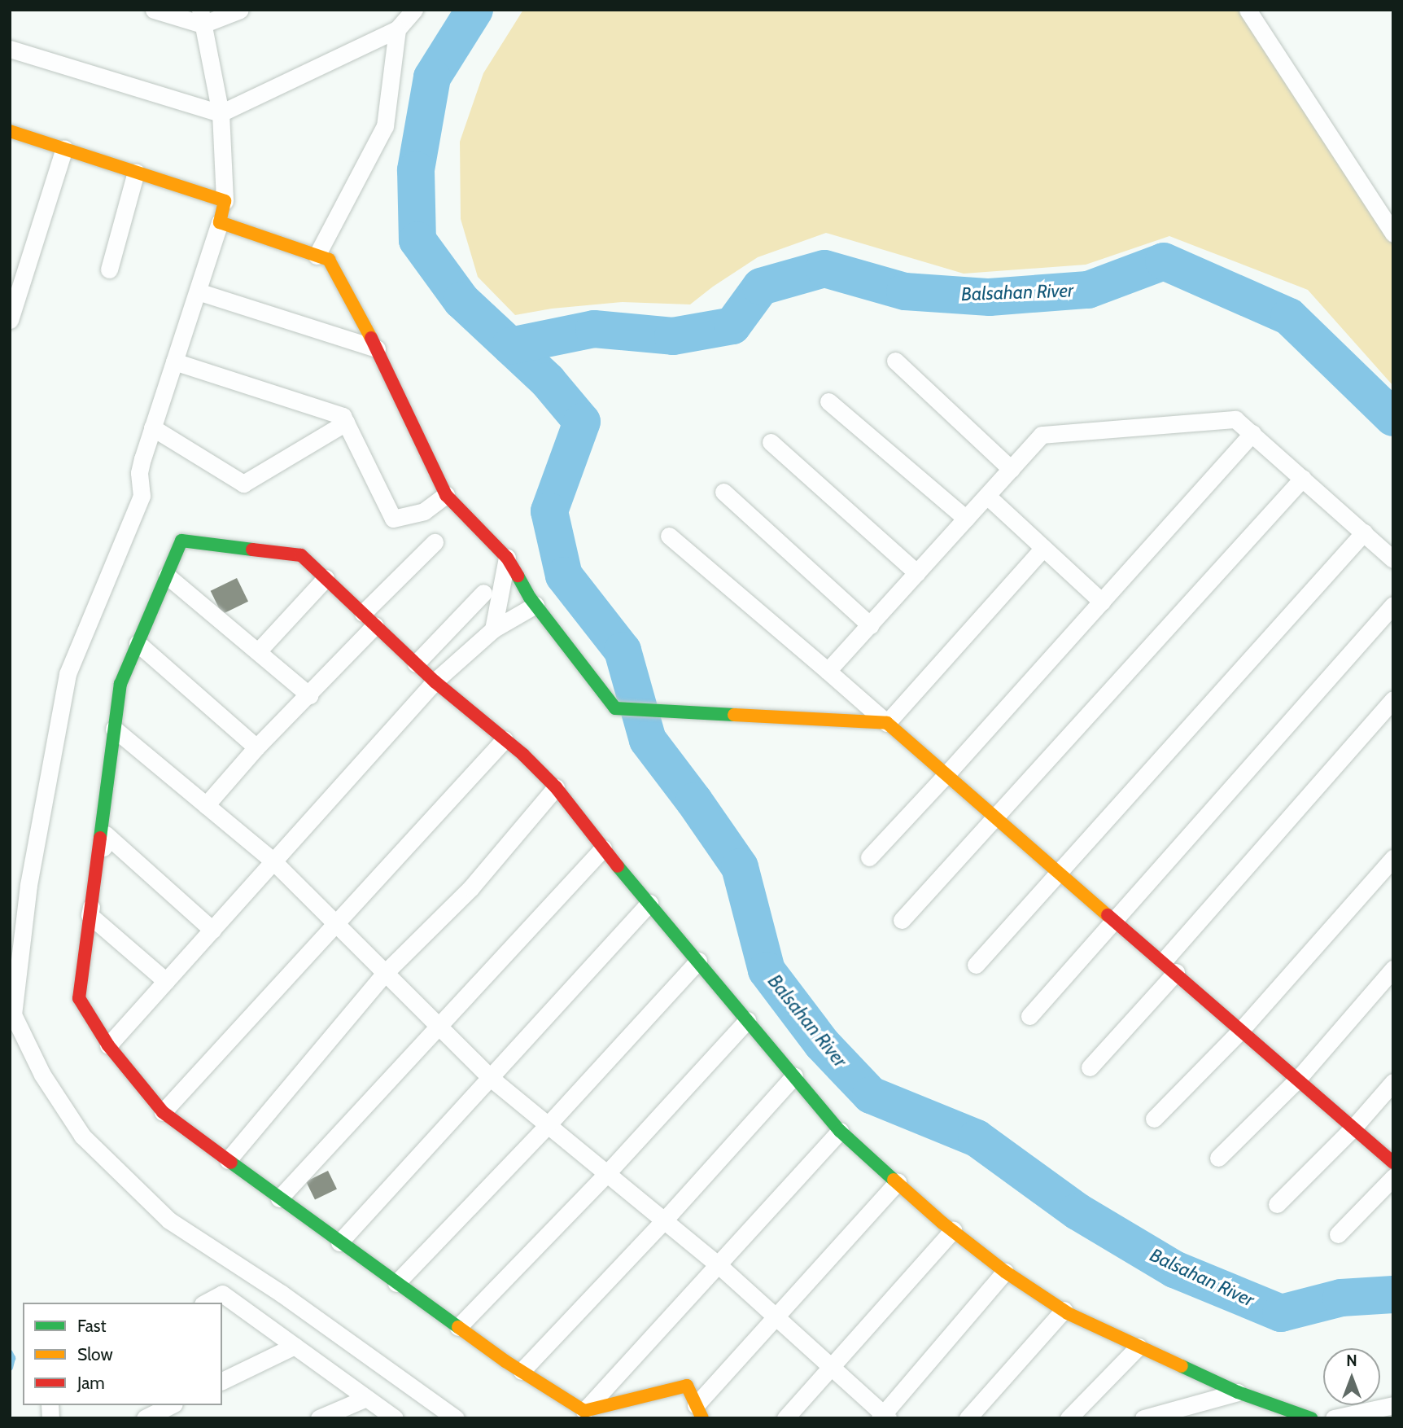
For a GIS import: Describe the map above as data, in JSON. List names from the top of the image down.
{
  "water": ["Balsahan River"],
  "legend": ["Fast", "Slow", "Jam"],
  "north": "top"
}
